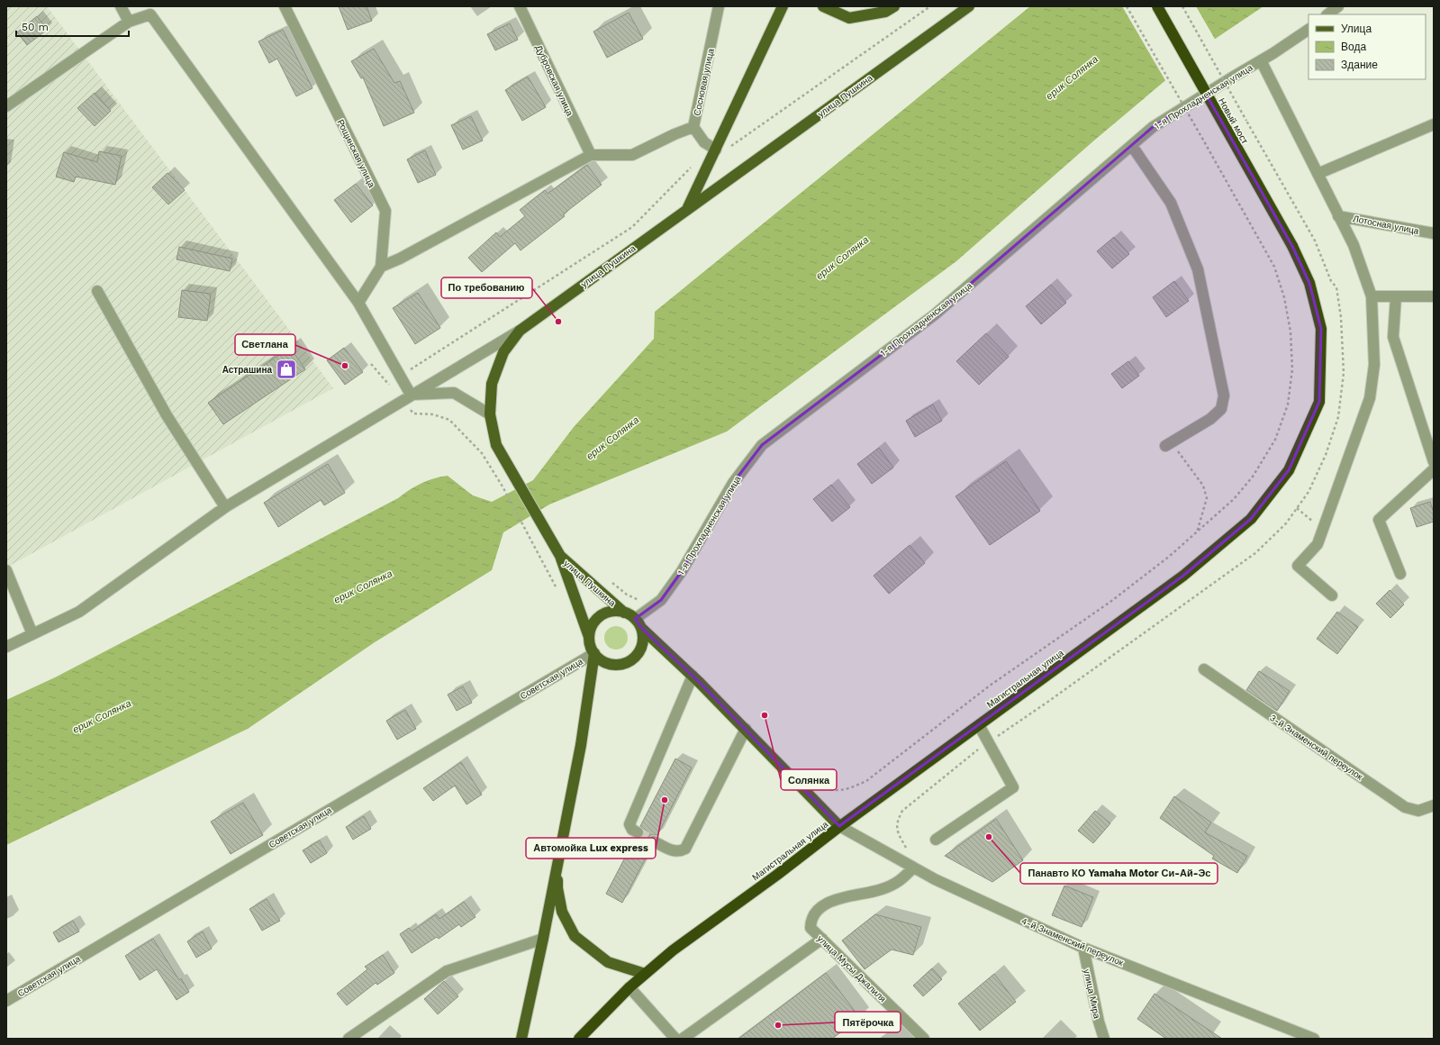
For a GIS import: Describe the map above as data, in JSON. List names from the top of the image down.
{
  "streets": {
    "highway": ["Новый мост", "Магистральная улица"],
    "main road": ["улица Пушкина"],
    "street": [
      "Дубровская улица",
      "Сосновая улица",
      "1-я Прохладненская улица",
      "Рощинская улица",
      "Лотосная улица",
      "Советская улица",
      "3-й Знаменский переулок",
      "4-й Знаменский переулок",
      "улица Мусы Джалиля",
      "улица Мира"
    ]
  },
  "crossings": [
    ["улица Пушкина", "1-я Прохладненская улица"],
    ["улица Пушкина", "Советская улица"],
    ["1-я Прохладненская улица", "Советская улица"],
    ["Новый мост", "Магистральная улица"],
    ["Магистральная улица", "4-й Знаменский переулок"],
    ["4-й Знаменский переулок", "улица Мусы Джалиля"],
    ["4-й Знаменский переулок", "улица Мира"]
  ],
  "water": ["ерик Солянка"],
  "places": {
    "other": [
      "По требованию",
      "Светлана",
      "Солянка",
      "Автомойка Lux express",
      "Панавто КО Yamaha Motor Си-Ай-Эс",
      "Пятёрочка"
    ],
    "shop": ["Астрашина"]
  },
  "legend": ["Улица", "Вода", "Здание"],
  "scale_bar": "50 m"
}
